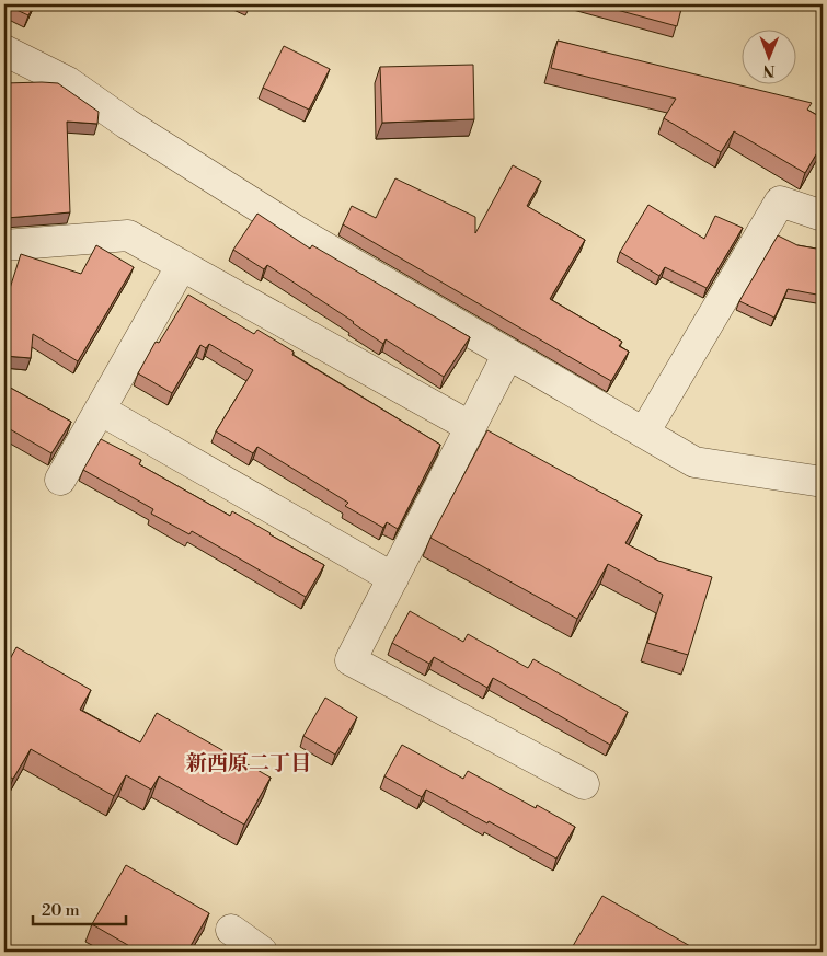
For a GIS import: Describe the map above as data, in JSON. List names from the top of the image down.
{
  "districts": ["新西原二丁目"],
  "scale_bar": "20 m",
  "north": "bottom"
}
